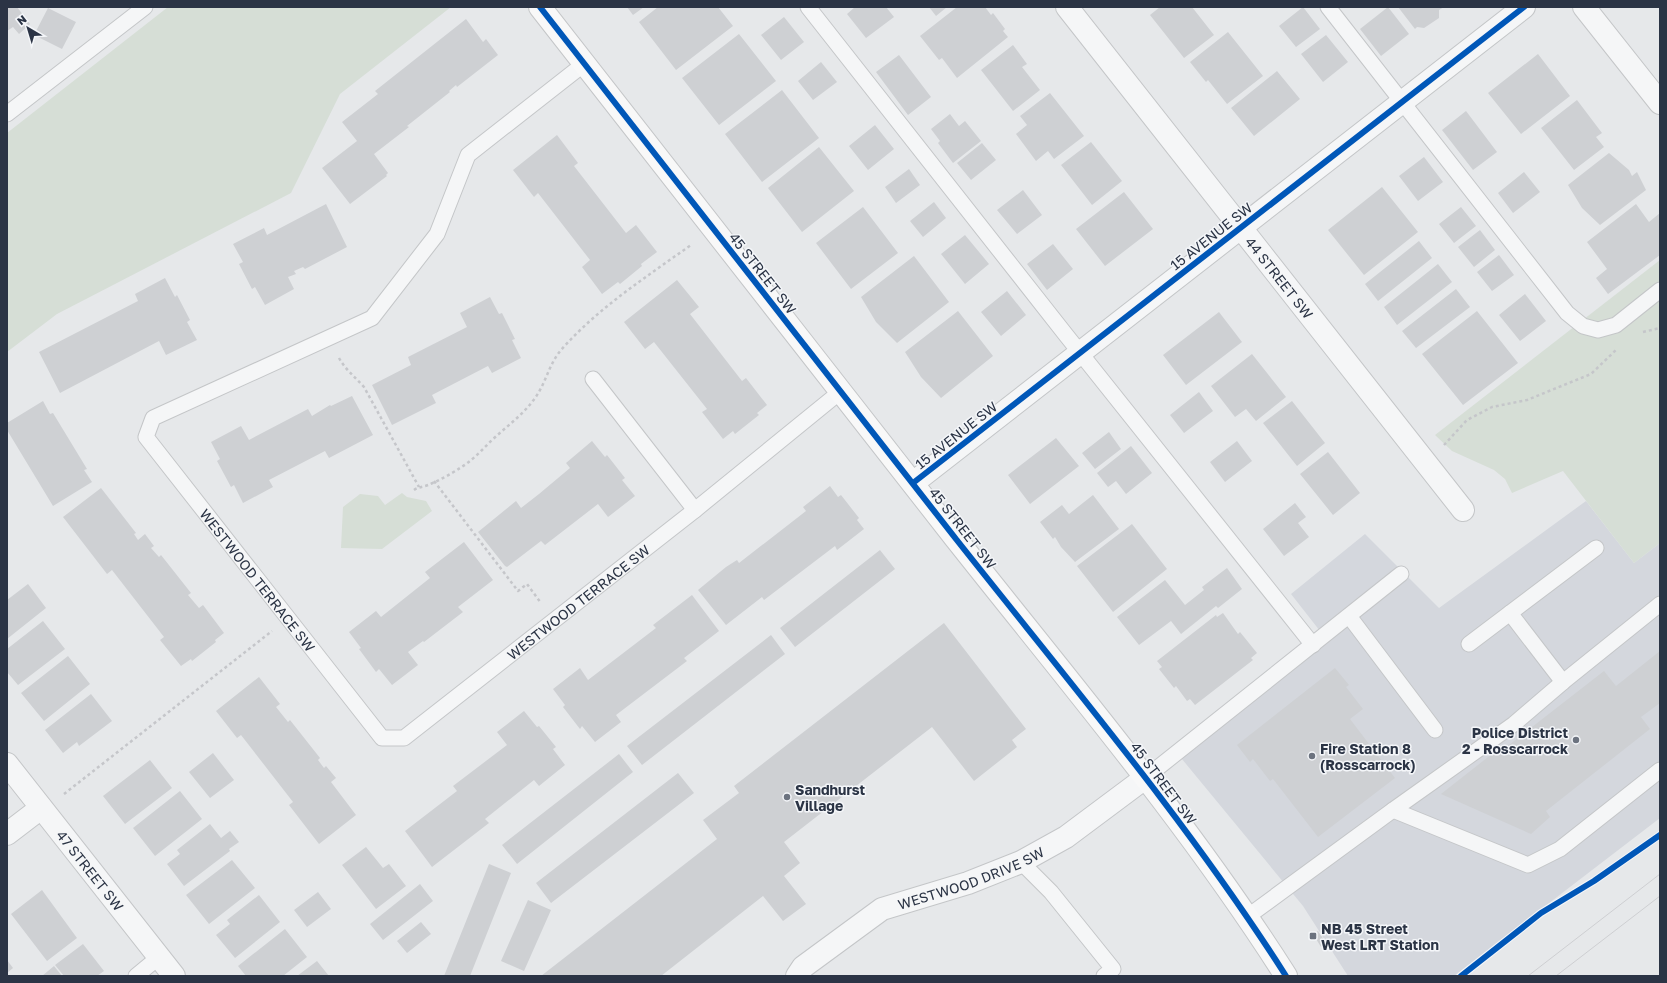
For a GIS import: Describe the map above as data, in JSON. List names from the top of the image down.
{
  "streets": {
    "street": [
      "15 AVENUE SW",
      "45 STREET SW",
      "44 STREET SW",
      "47 STREET SW",
      "WESTWOOD DRIVE SW"
    ],
    "lane": ["WESTWOOD TERRACE SW"]
  },
  "crossings": [
    ["15 AVENUE SW", "45 STREET SW"],
    ["15 AVENUE SW", "44 STREET SW"],
    ["45 STREET SW", "WESTWOOD TERRACE SW"],
    ["45 STREET SW", "WESTWOOD DRIVE SW"]
  ],
  "places": {
    "other": ["Police District 2 - Rosscarrock", "Fire Station 8 (Rosscarrock)", "Sandhurst Village"],
    "transit": ["NB 45 Street West LRT Station"]
  },
  "north": "top left"
}
